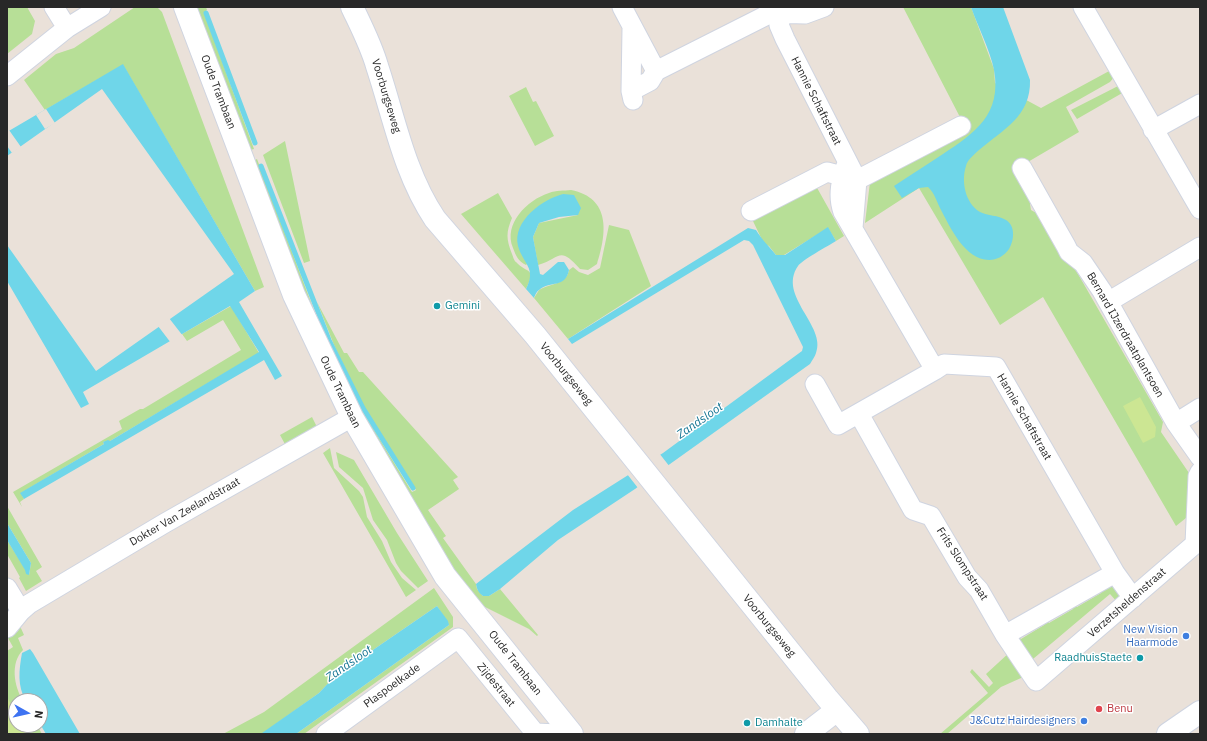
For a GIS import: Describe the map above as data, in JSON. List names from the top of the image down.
{
  "streets": {
    "street": [
      "Oude Trambaan",
      "Voorburgseweg",
      "Hannie Schaftstraat",
      "Bernard IJzerdraatplantsoen",
      "Dokter Van Zeelandstraat",
      "Frits Slompstraat",
      "Verzetsheldenstraat",
      "Zijdestraat",
      "Plaspoelkade"
    ]
  },
  "crossings": [
    ["Oude Trambaan", "Dokter Van Zeelandstraat"],
    ["Hannie Schaftstraat", "Verzetsheldenstraat"],
    ["Frits Slompstraat", "Verzetsheldenstraat"],
    ["Zijdestraat", "Plaspoelkade"]
  ],
  "water": ["Zandsloot"],
  "places": [
    "Gemini",
    "New Vision Haarmode",
    "RaadhuisStaete",
    "Benu",
    "J&Cutz Hairdesigners",
    "Damhalte"
  ],
  "north": "right"
}
